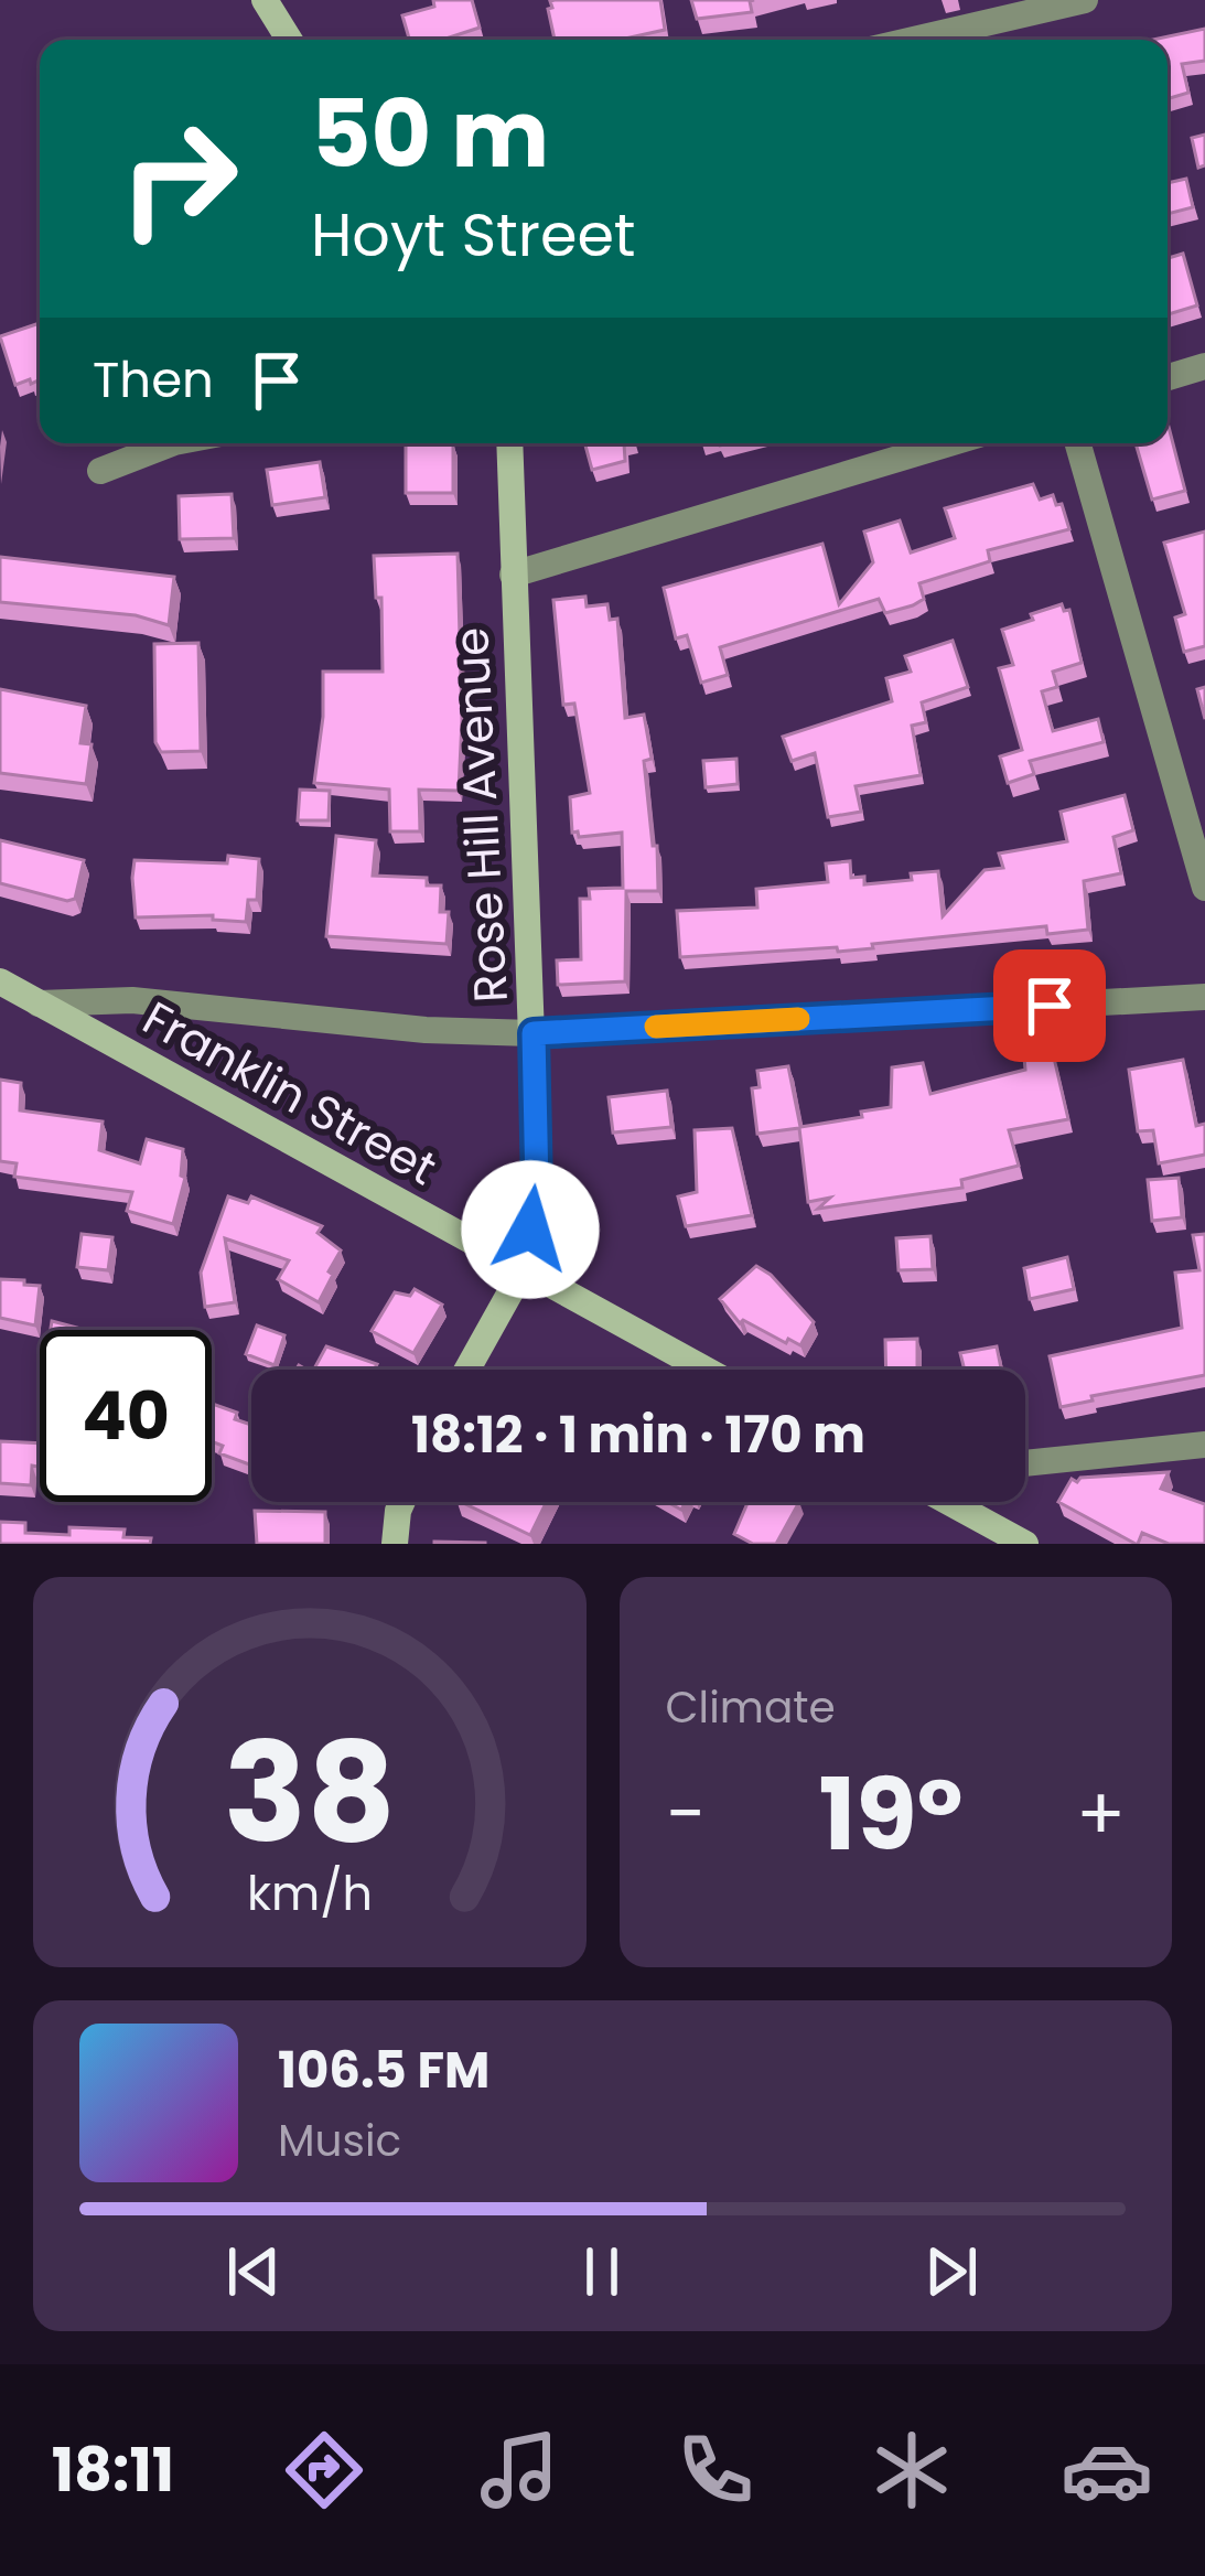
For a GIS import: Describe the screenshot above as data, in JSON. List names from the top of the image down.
{
  "streets": {
    "street": ["Rose Hill Avenue", "Franklin Street"]
  },
  "crossings": [
    ["Rose Hill Avenue", "Franklin Street"]
  ],
  "page": {
    "turn": ["50 m", "Hoyt Street"],
    "then": "Then",
    "limit": "40",
    "trip": "18:12 · 1 min · 170 m",
    "tile": "Climate",
    "heat": ["−", "19°", "+"],
    "song": ["106.5 FM", "Music"],
    "tabs": "18:11",
    "gauge": ["38", "km/h"]
  }
}
